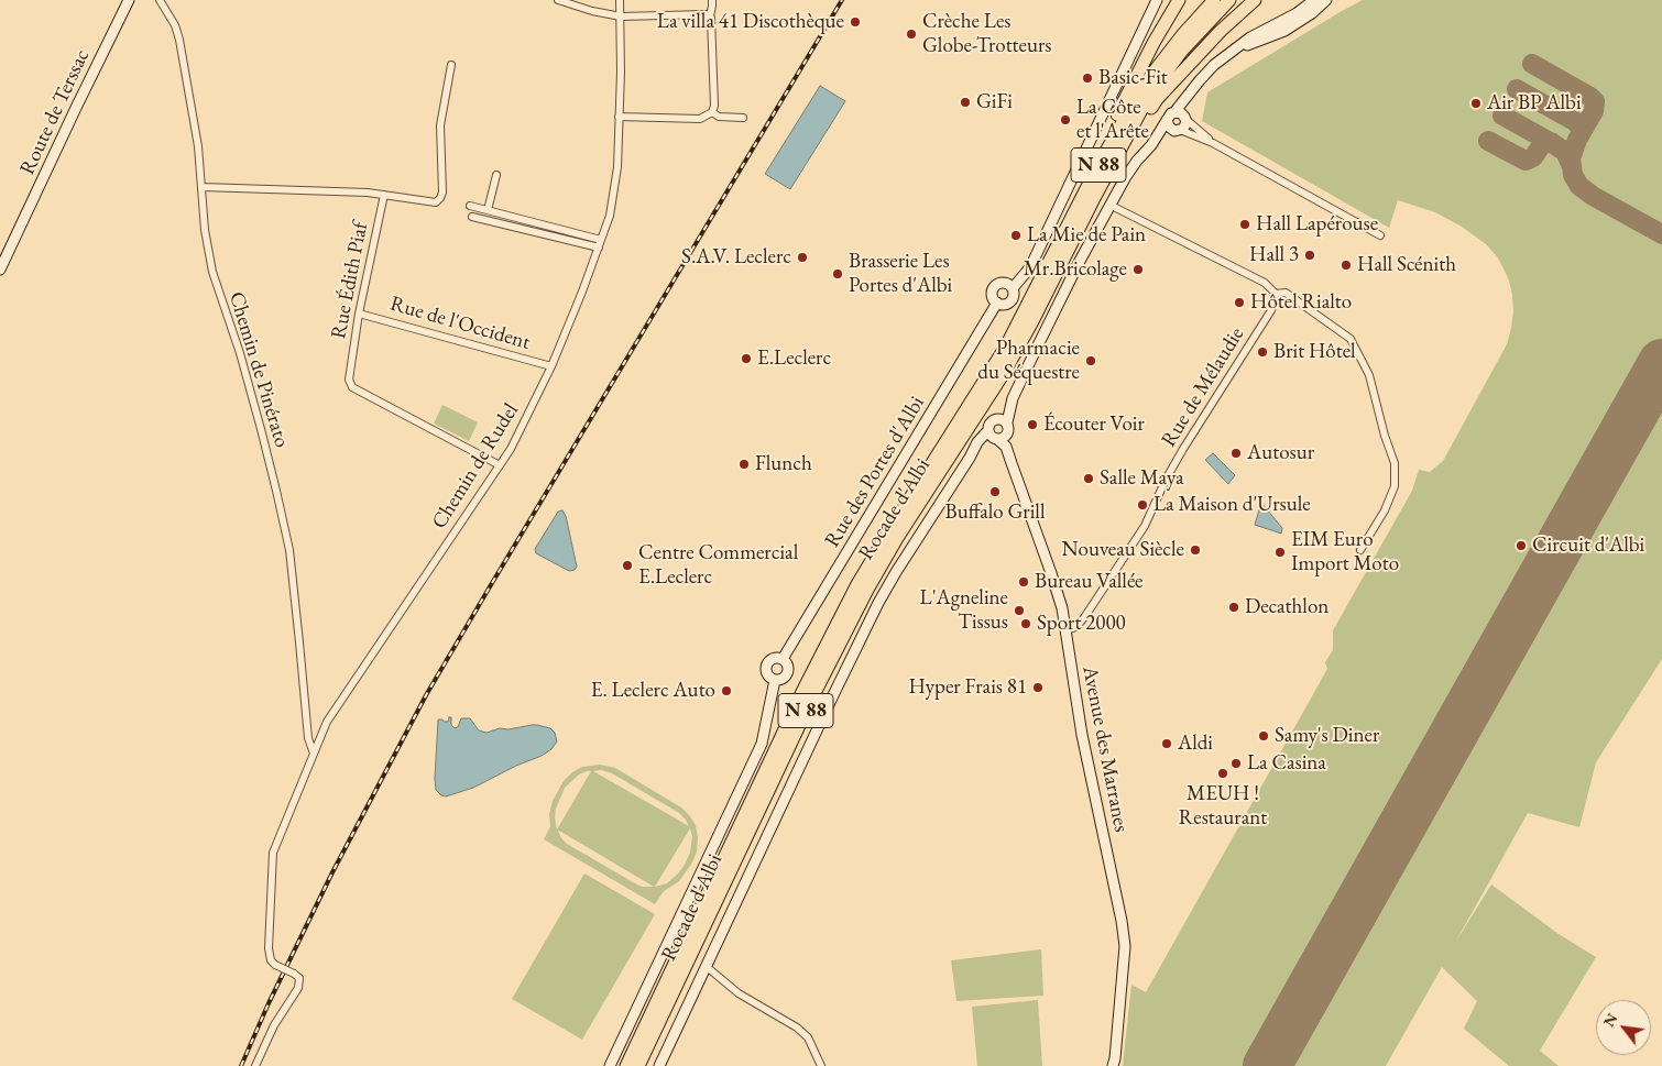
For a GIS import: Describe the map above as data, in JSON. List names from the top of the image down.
{
  "streets": {
    "highway": ["N 88", "Rocade d'Albi"],
    "street": [
      "Route de Terssac",
      "Rue Édith Piaf",
      "Rue de l'Occident",
      "Chemin de Pinérato",
      "Rue de Mélaudie",
      "Chemin de Rudel",
      "Rue des Portes d'Albi",
      "Avenue des Marranes"
    ]
  },
  "crossings": [
    ["Rue Édith Piaf", "Rue de l'Occident"],
    ["Rue Édith Piaf", "Chemin de Pinérato"],
    ["Rue Édith Piaf", "Chemin de Rudel"],
    ["Rue de l'Occident", "Chemin de Rudel"],
    ["Chemin de Pinérato", "Chemin de Rudel"],
    ["Rue de Mélaudie", "Avenue des Marranes"]
  ],
  "places": [
    "La villa 41 Discothèque",
    "Crèche Les Globe-Trotteurs",
    "Basic-Fit",
    "GiFi",
    "Air BP Albi",
    "La Côte et l'Arête",
    "Hall Lapérouse",
    "La Mie de Pain",
    "Hall 3",
    "S.A.V. Leclerc",
    "Hall Scénith",
    "Mr.Bricolage",
    "Brasserie Les Portes d'Albi",
    "Hôtel Rialto",
    "Brit Hôtel",
    "E.Leclerc",
    "Pharmacie du Séquestre",
    "Écouter Voir",
    "Autosur",
    "Flunch",
    "Salle Maya",
    "Buffalo Grill",
    "La Maison d'Ursule",
    "Circuit d'Albi",
    "Nouveau Siècle",
    "EIM Euro Import Moto",
    "Centre Commercial E.Leclerc",
    "Bureau Vallée",
    "Decathlon",
    "L'Agneline Tissus",
    "Sport 2000",
    "Hyper Frais 81",
    "E. Leclerc Auto",
    "Samy's Diner",
    "Aldi",
    "La Casina",
    "MEUH ! Restaurant"
  ],
  "north": "top left"
}
